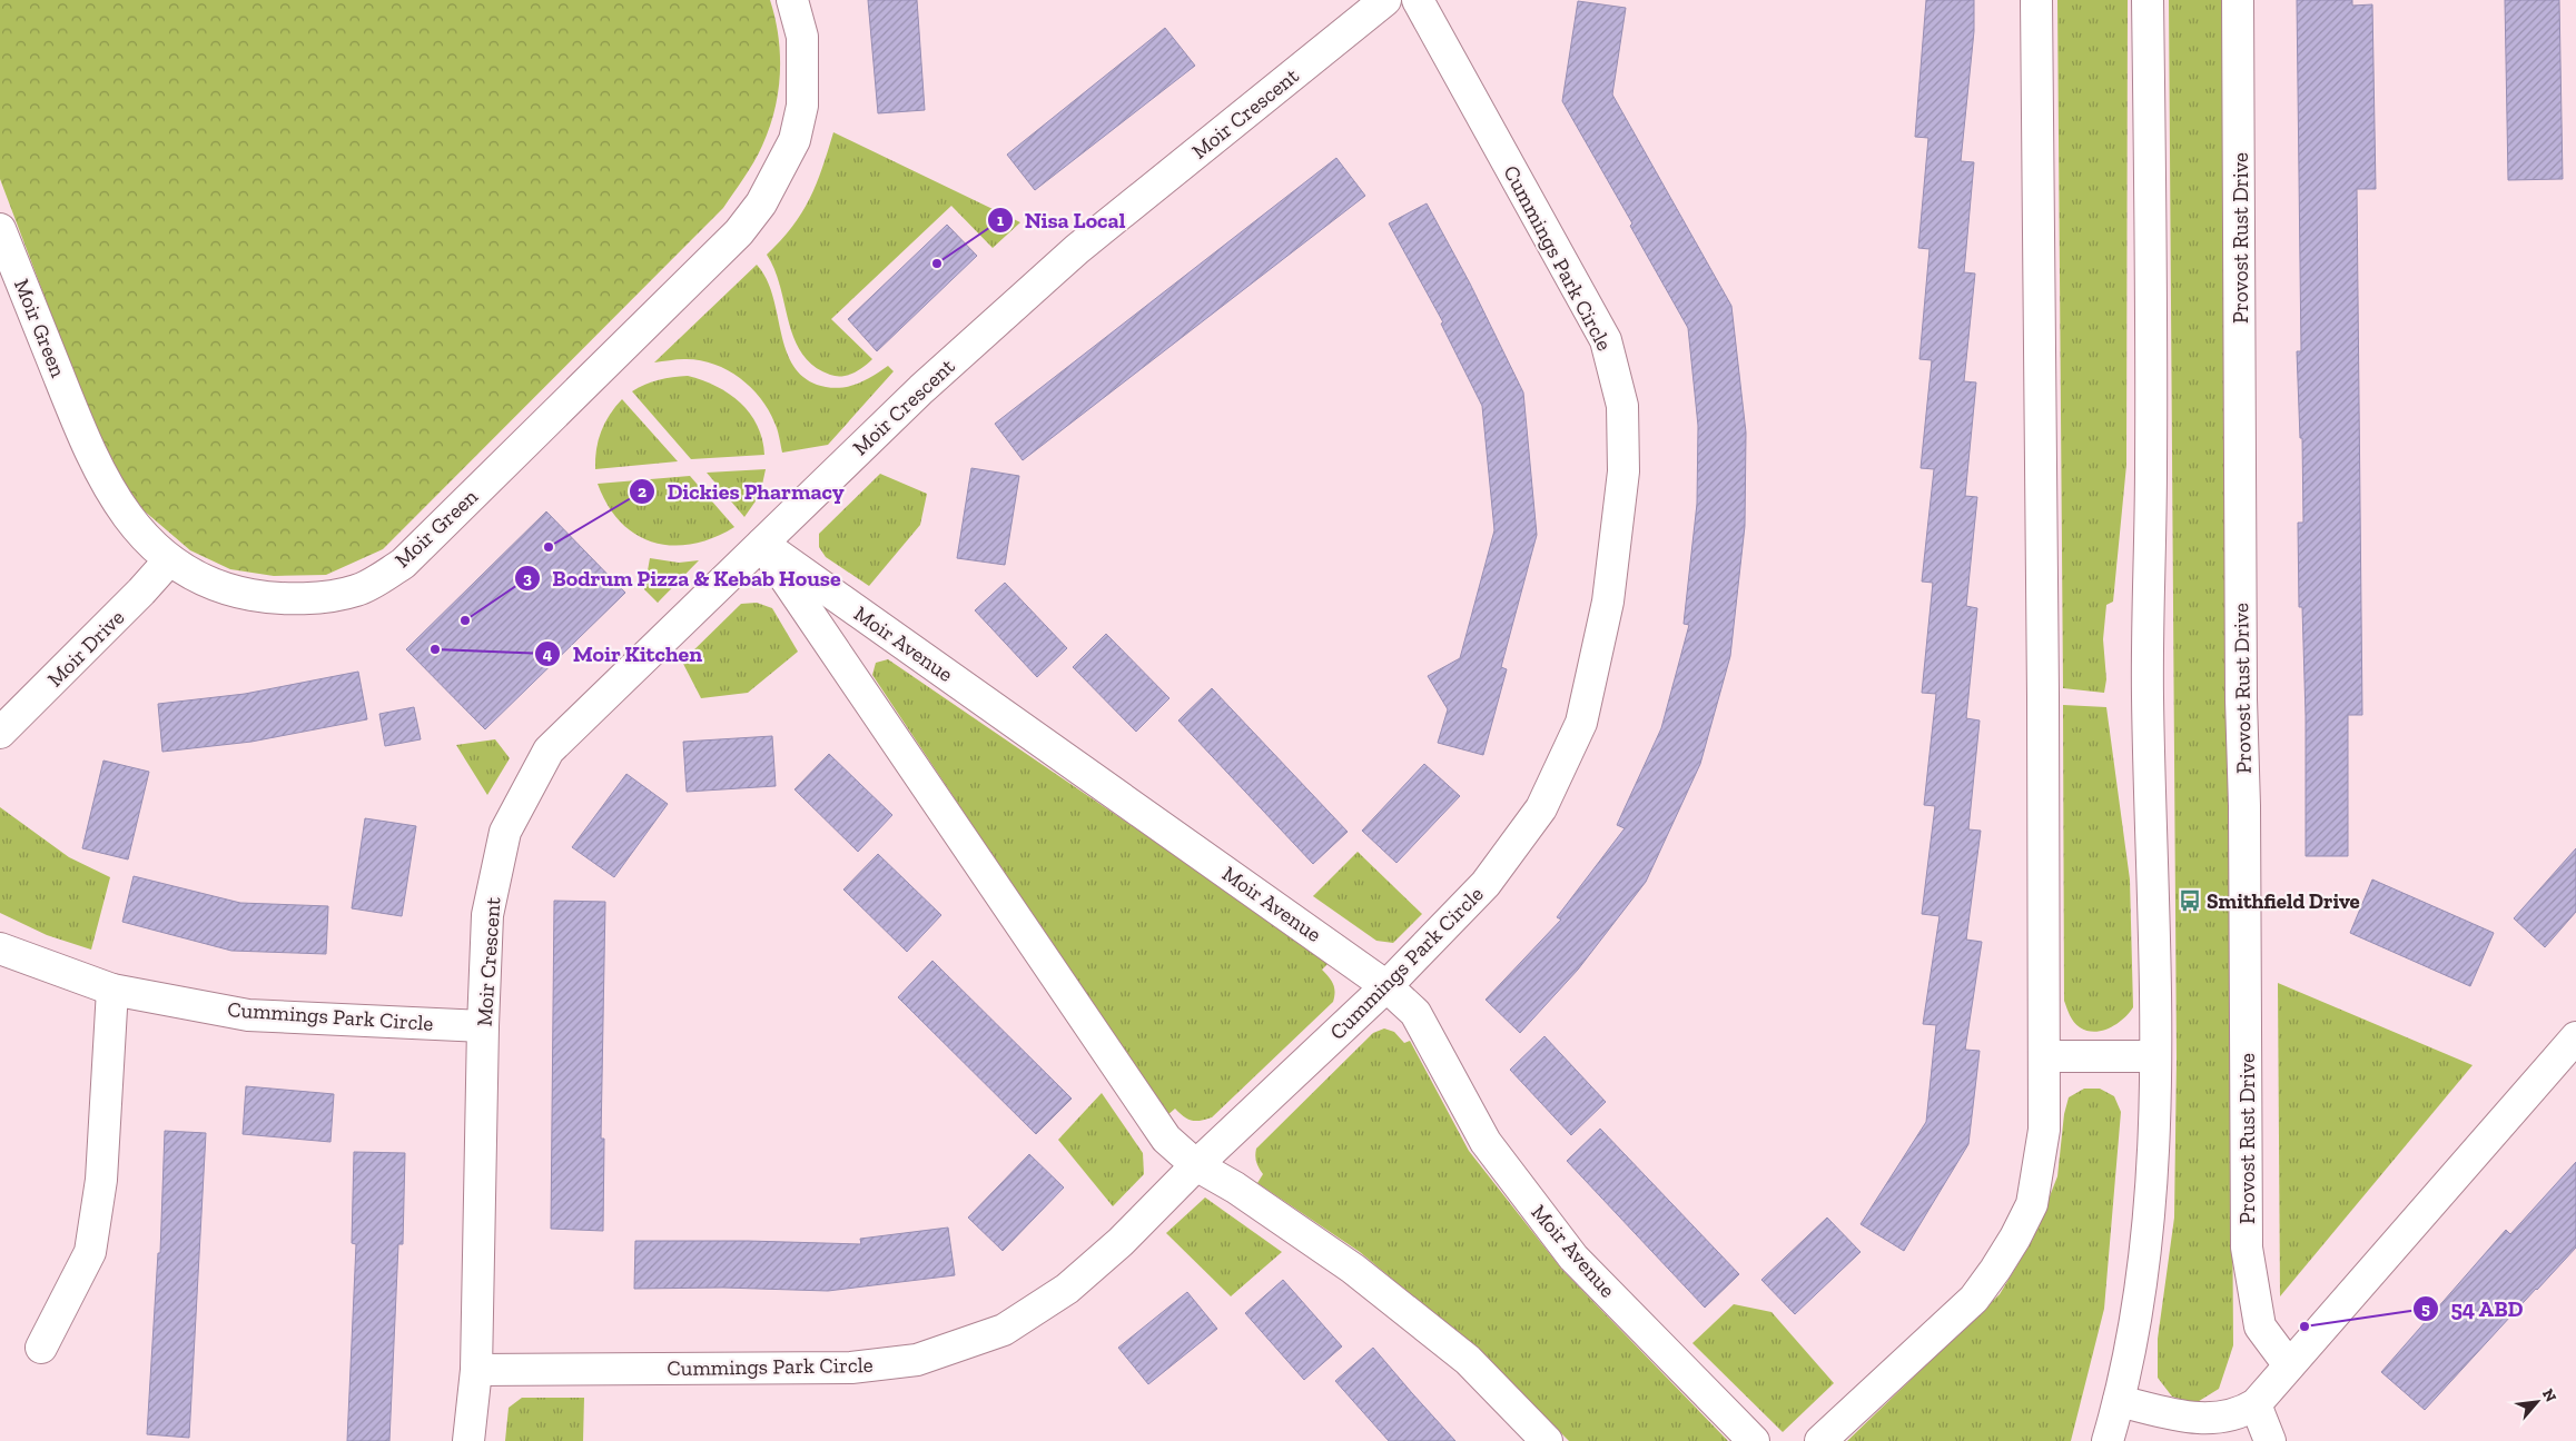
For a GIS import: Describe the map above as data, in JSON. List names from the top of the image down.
{
  "streets": {
    "street": [
      "Moir Crescent",
      "Provost Rust Drive",
      "Cummings Park Circle",
      "Moir Green",
      "Moir Avenue",
      "Moir Drive"
    ]
  },
  "crossings": [
    ["Moir Crescent", "Cummings Park Circle"],
    ["Moir Crescent", "Moir Avenue"],
    ["Cummings Park Circle", "Moir Avenue"],
    ["Moir Green", "Moir Drive"]
  ],
  "places": {
    "other": [
      "Nisa Local",
      "Dickies Pharmacy",
      "Bodrum Pizza & Kebab House",
      "Moir Kitchen",
      "54 ABD"
    ],
    "bus stop": ["Smithfield Drive"]
  },
  "north": "top right"
}
